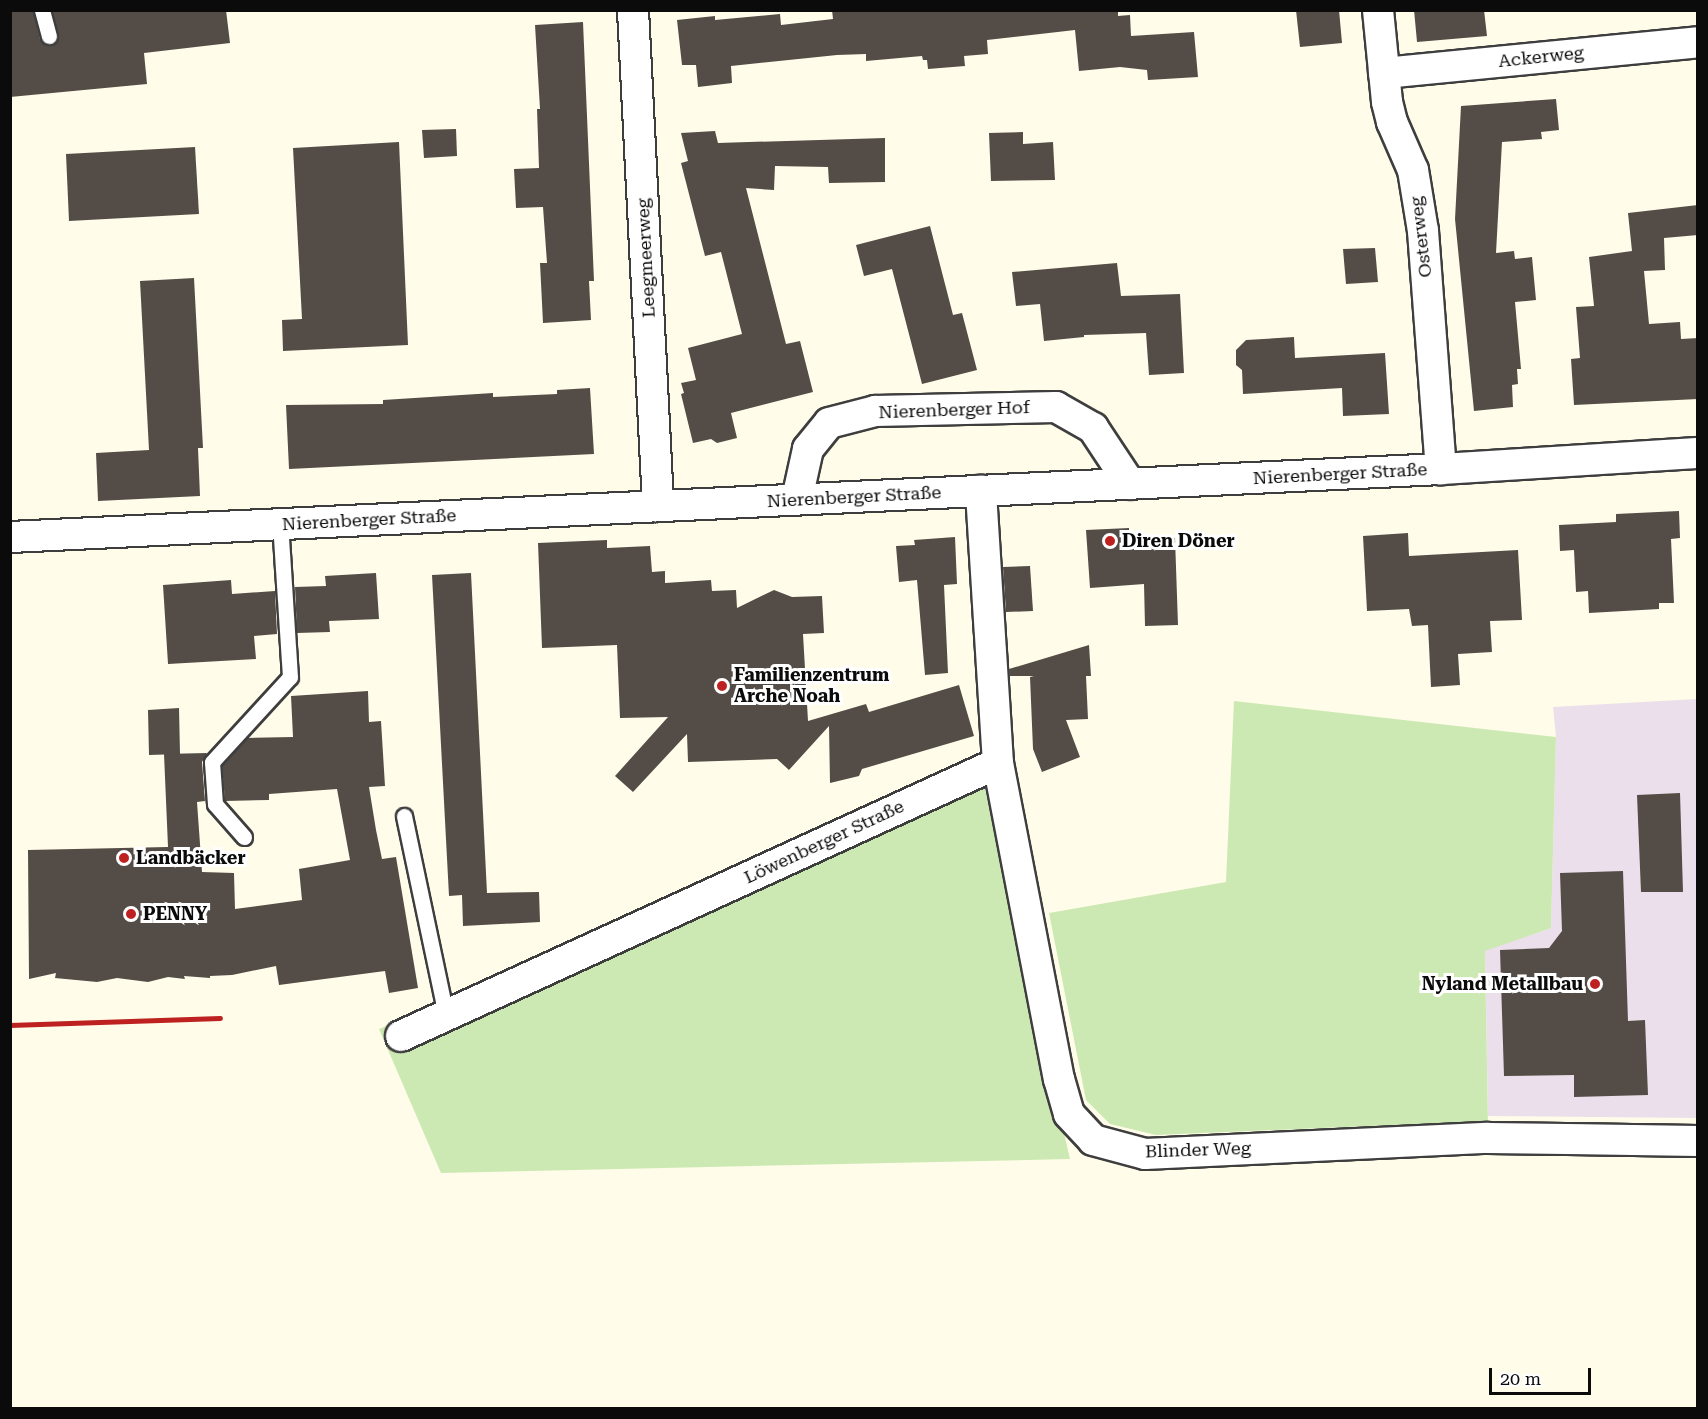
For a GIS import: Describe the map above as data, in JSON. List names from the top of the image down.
{
  "streets": {
    "street": [
      "Ackerweg",
      "Osterweg",
      "Leegmeerweg",
      "Nierenberger Hof",
      "Nierenberger Straße",
      "Löwenberger Straße",
      "Blinder Weg"
    ]
  },
  "crossings": [
    ["Ackerweg", "Osterweg"],
    ["Osterweg", "Nierenberger Straße"],
    ["Leegmeerweg", "Nierenberger Straße"],
    ["Nierenberger Hof", "Nierenberger Straße"],
    ["Löwenberger Straße", "Blinder Weg"]
  ],
  "places": [
    "Diren Döner",
    "Familienzentrum Arche Noah",
    "Landbäcker",
    "PENNY",
    "Nyland Metallbau"
  ],
  "scale_bar": "20 m"
}
